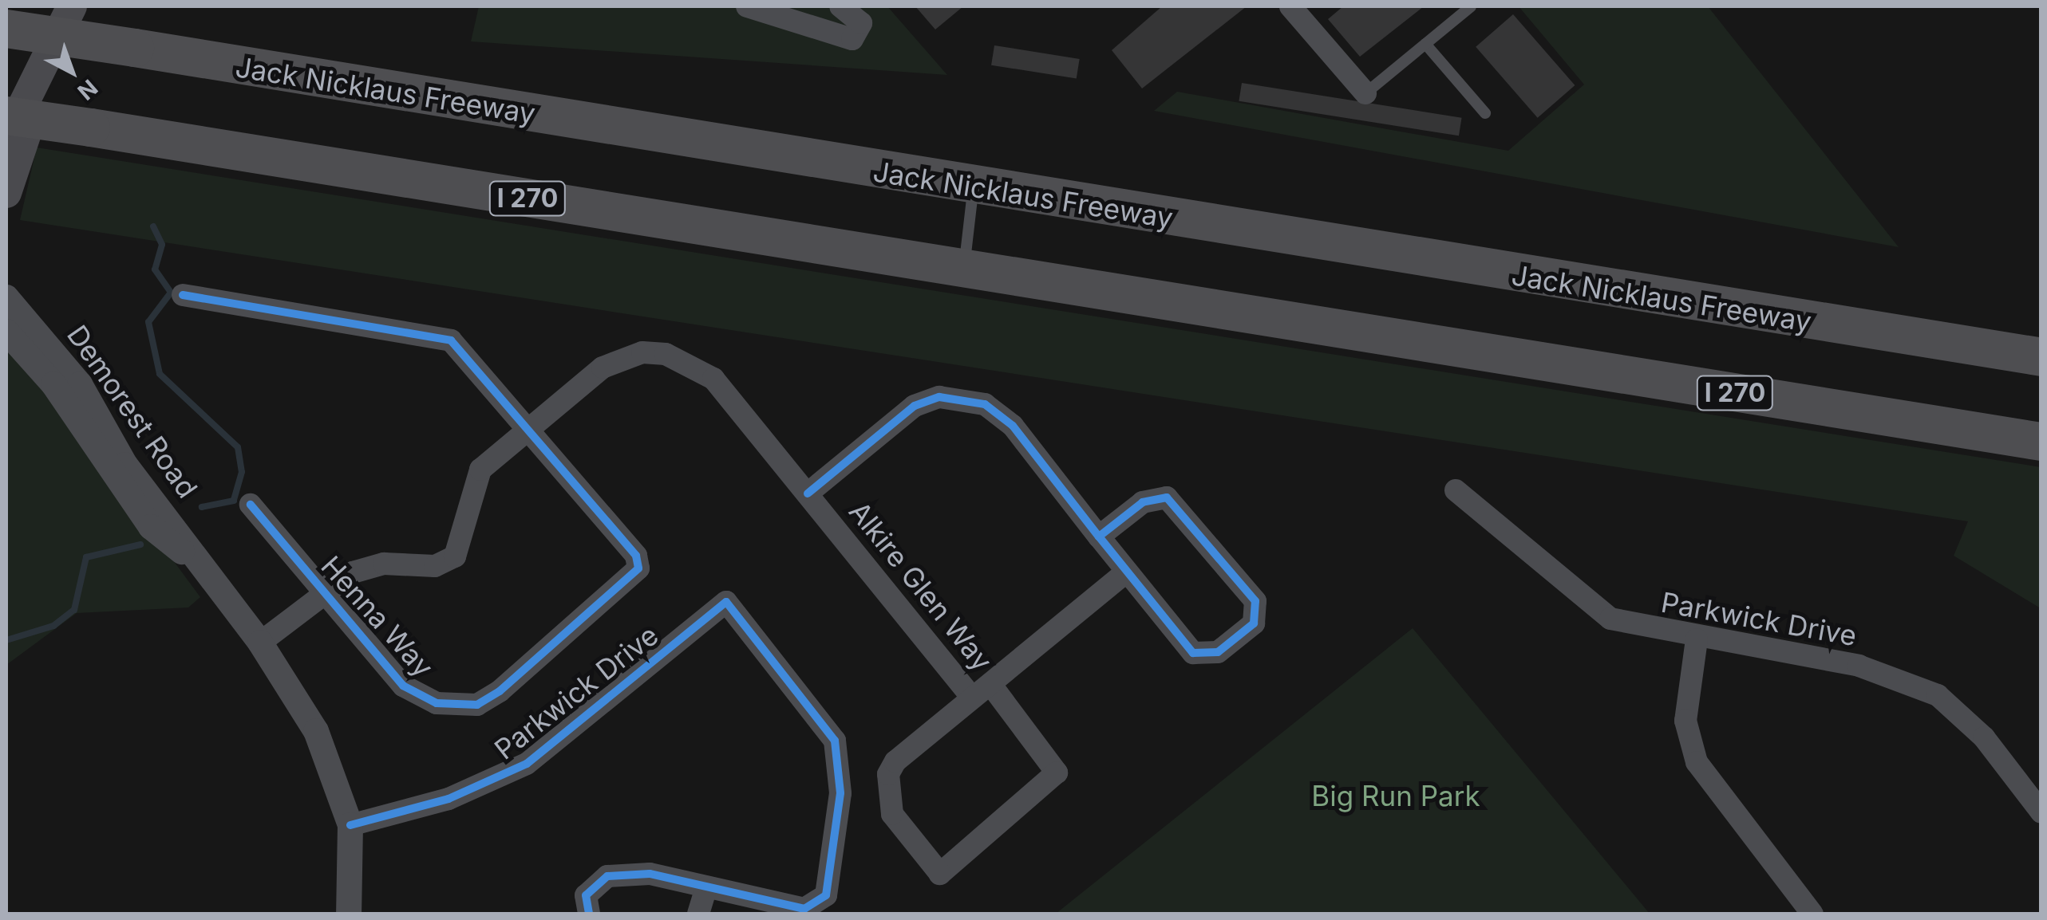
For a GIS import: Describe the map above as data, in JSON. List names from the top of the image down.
{
  "streets": {
    "highway": ["Jack Nicklaus Freeway", "I 270"],
    "street": [
      "Demorest Road",
      "Alkire Glen Way",
      "Henna Way",
      "Parkwick Drive"
    ]
  },
  "crossings": [
    ["Demorest Road", "Alkire Glen Way"],
    ["Demorest Road", "Parkwick Drive"],
    ["Alkire Glen Way", "Henna Way"]
  ],
  "parks": ["Big Run Park"],
  "north": "bottom right"
}
